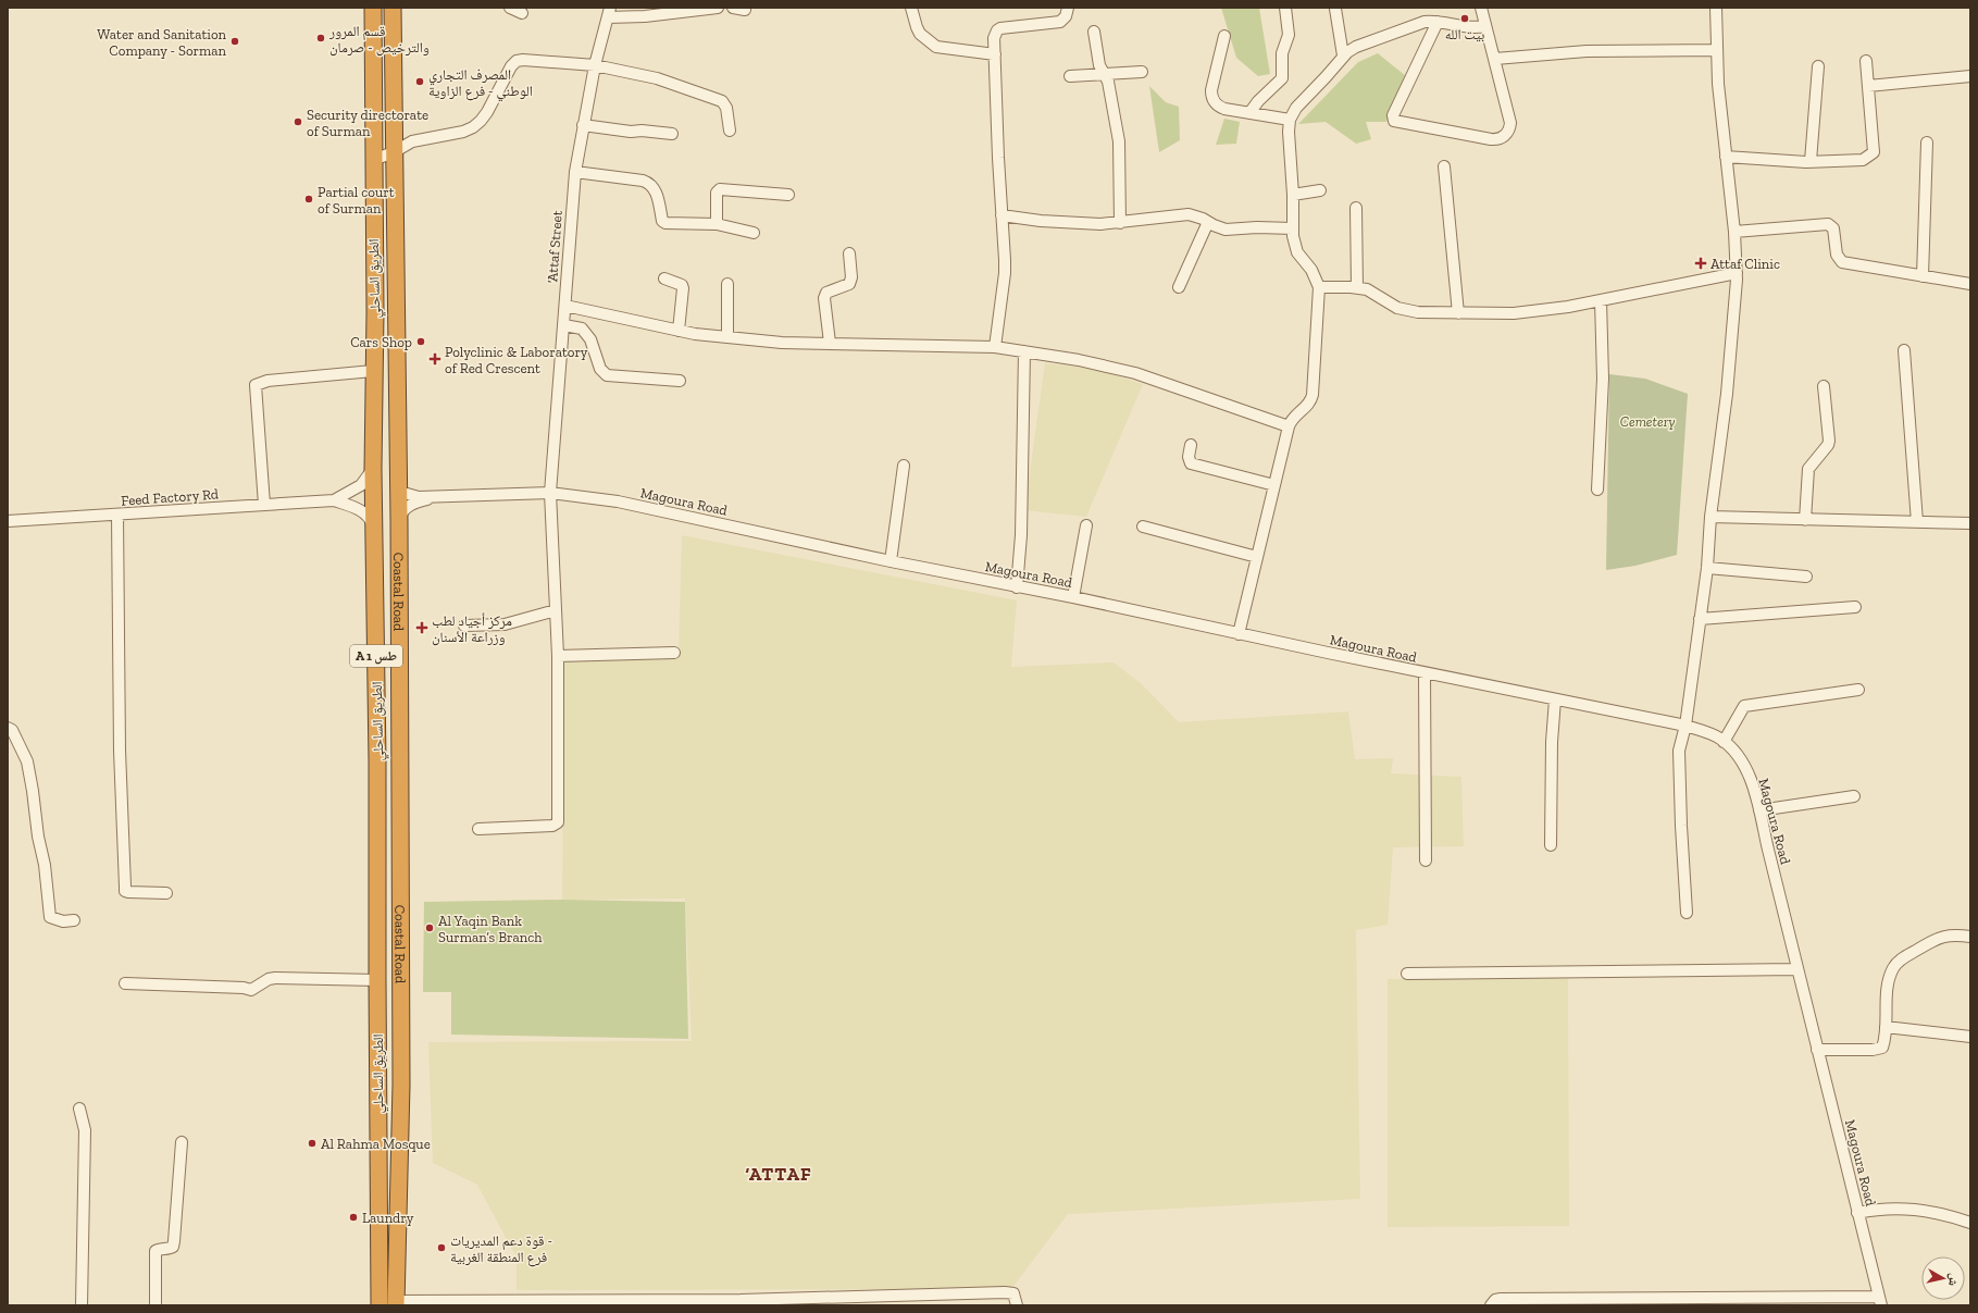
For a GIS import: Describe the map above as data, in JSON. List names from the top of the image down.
{
  "streets": {
    "highway": ["الطريق الساحلي", "Coastal Road", "A 1 طس"],
    "street": ["‘Attaf Street", "Feed Factory Rd", "Magoura Road"]
  },
  "crossings": [
    ["‘Attaf Street", "Magoura Road"],
    ["الطريق الساحلي", "Feed Factory Rd"],
    ["Magoura Road", "Coastal Road"]
  ],
  "districts": ["‘ATTAF"],
  "parks": ["Cemetery"],
  "places": {
    "other": [
      "بيت الله",
      "قسم المرور والترخيص - صرمان",
      "Water and Sanitation Company - Sorman",
      "المصرف التجاري الوطني - فرع الزاوية",
      "Security directorate of Surman",
      "Partial court of Surman",
      "Cars Shop",
      "Al Yaqin Bank Surman’s Branch",
      "Al Rahma Mosque",
      "Laundry",
      "قوة دعم المديريات - فرع المنطقة الغربية"
    ],
    "health": ["Attaf Clinic", "Polyclinic & Laboratory of Red Crescent", "مركز أجياد لطب وزراعة الأسنان"]
  },
  "north": "right"
}
